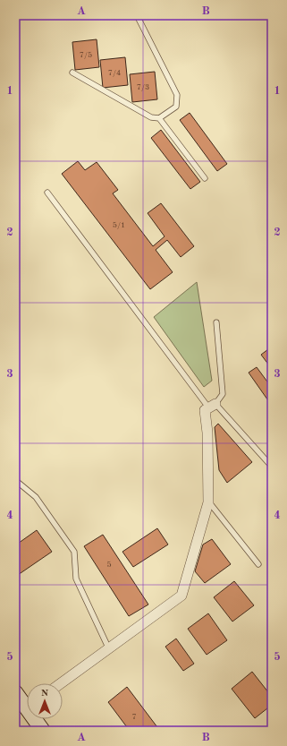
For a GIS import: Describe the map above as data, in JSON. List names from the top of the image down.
{
  "house_numbers": [
    "7/5",
    "7/4",
    "7/3",
    "5/1",
    "5",
    "7"
  ],
  "north": "top",
  "grid": {
    "columns": ["A", "B"],
    "rows": [
      "1",
      "2",
      "3",
      "4",
      "5"
    ]
  }
}
